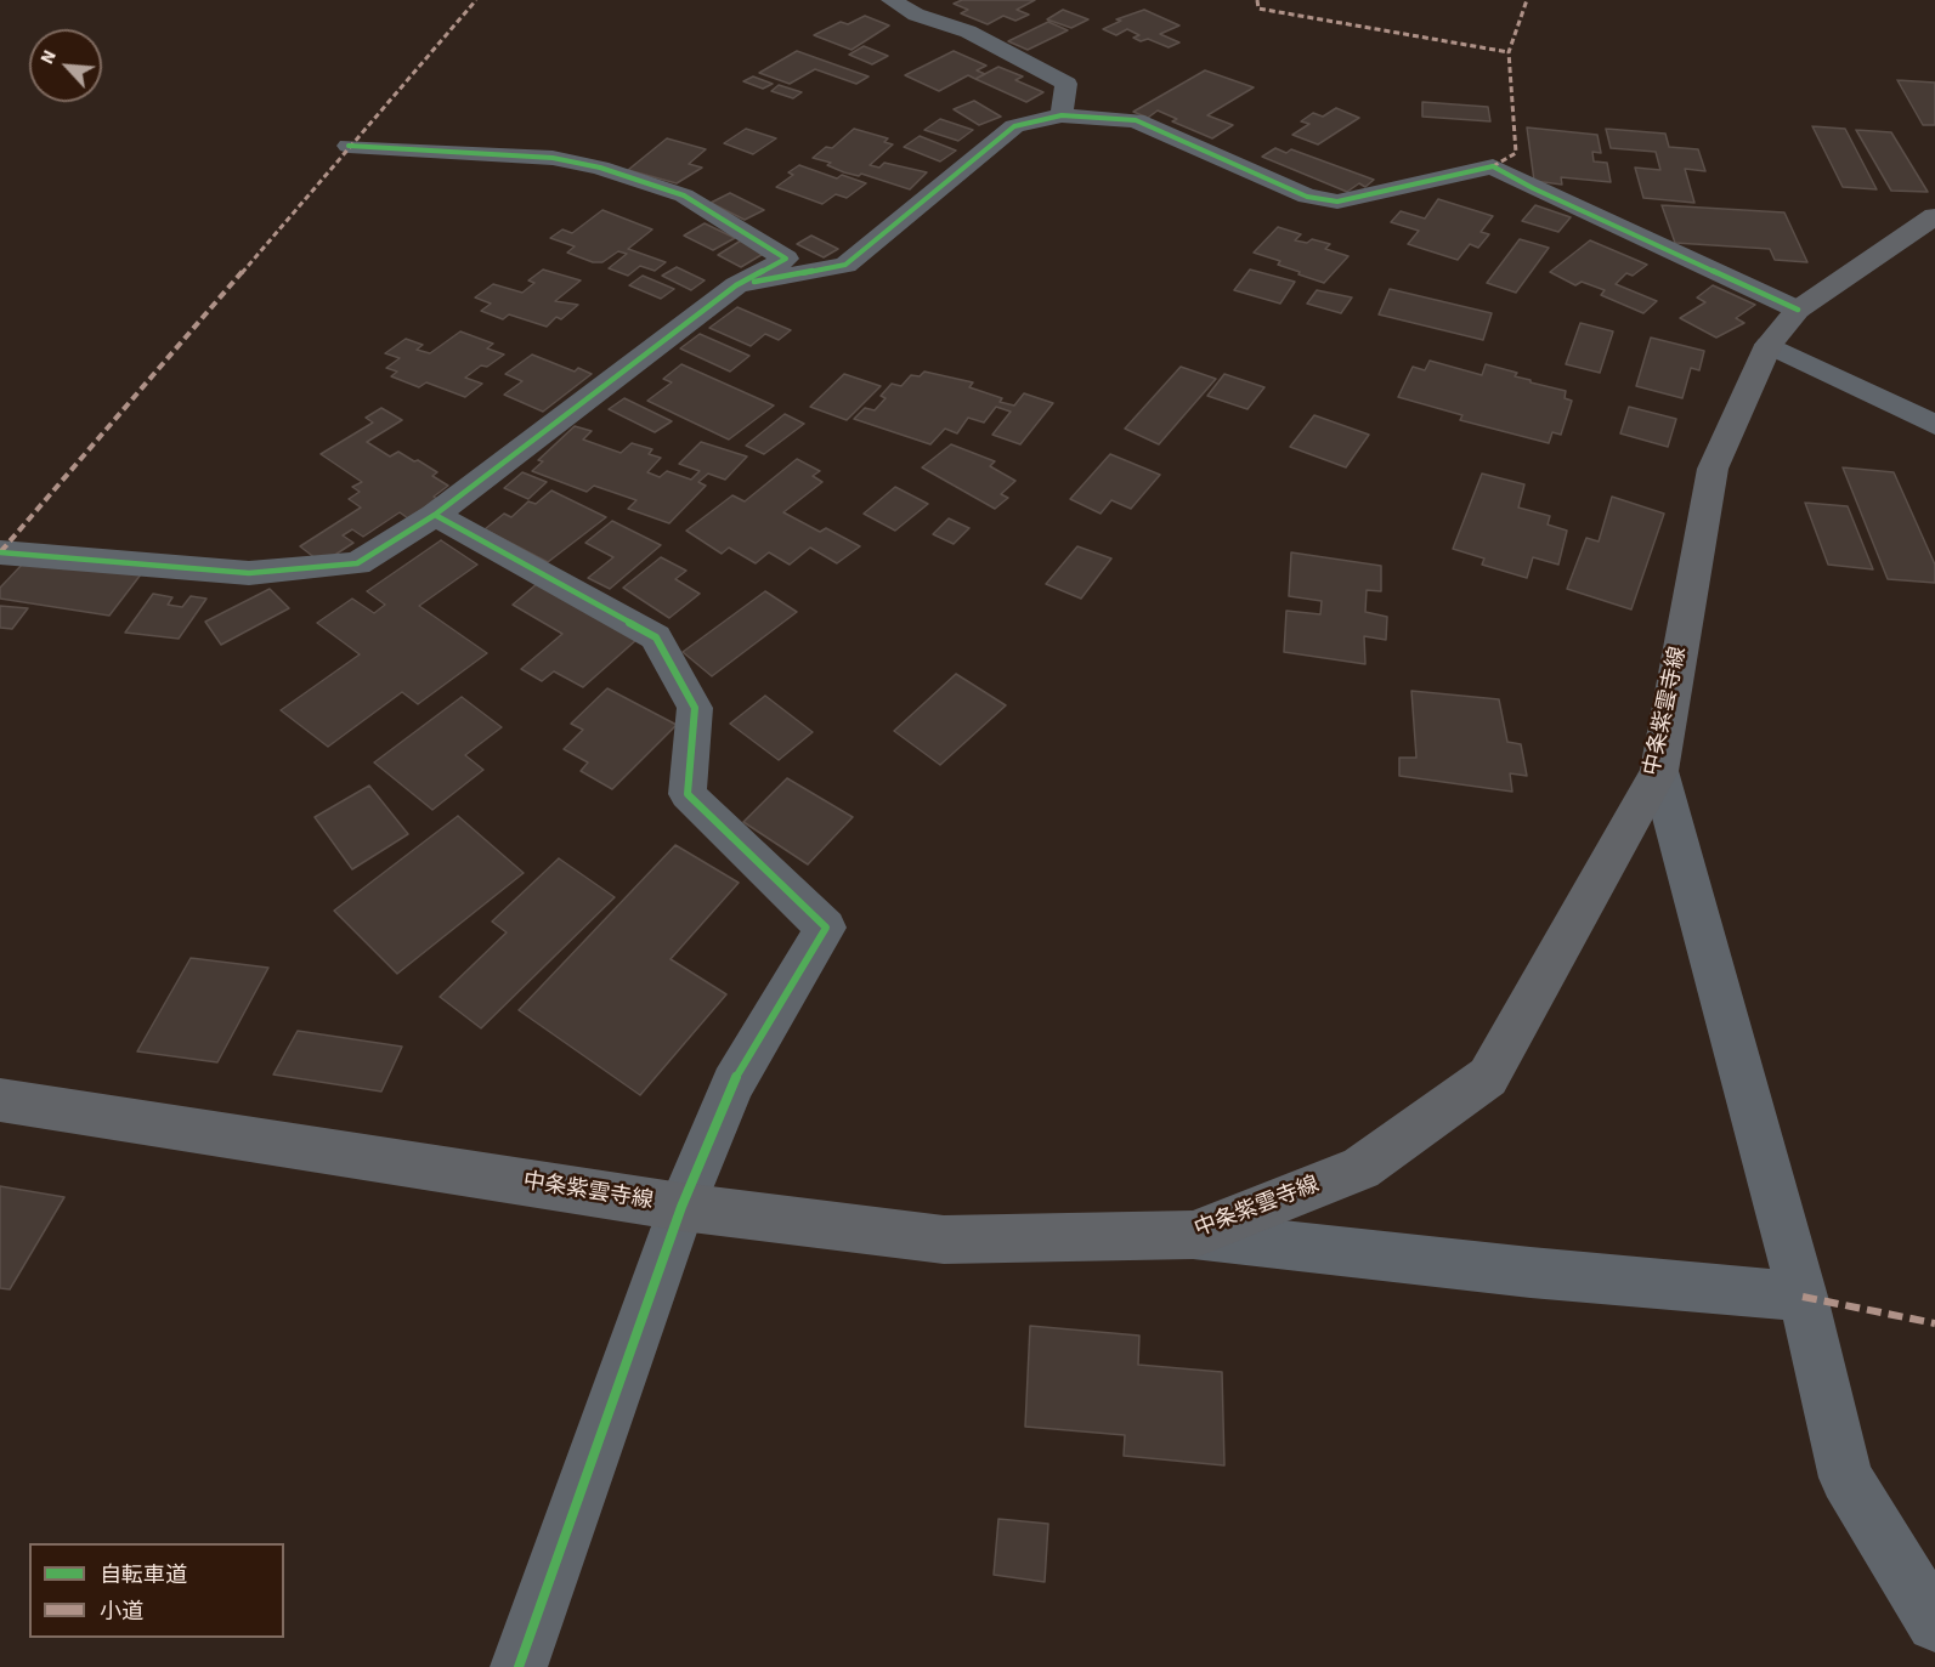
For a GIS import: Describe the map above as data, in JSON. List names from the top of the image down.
{
  "streets": {
    "main road": ["中条紫雲寺線"]
  },
  "legend": ["自転車道", "小道"],
  "north": "top left"
}
